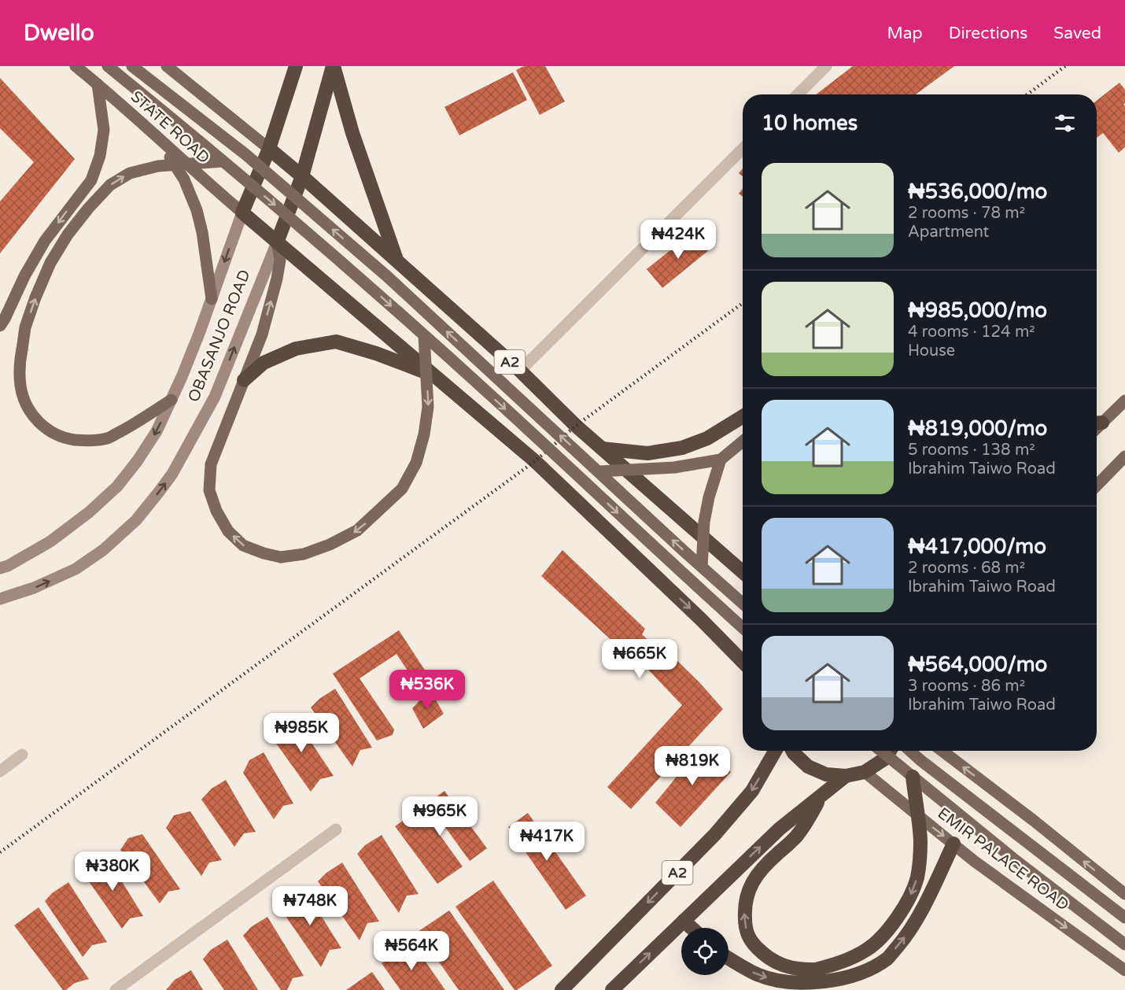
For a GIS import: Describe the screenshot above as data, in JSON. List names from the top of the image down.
{
  "streets": {
    "highway": ["A2"],
    "main road": ["STATE ROAD", "OBASANJO ROAD", "EMIR PALACE ROAD"]
  },
  "crossings": [
    ["STATE ROAD", "OBASANJO ROAD"],
    ["A2", "EMIR PALACE ROAD"]
  ],
  "page": {
    "header": "Dwello",
    "nav": ["Map", "Directions", "Saved"],
    "heading": "10 homes",
    "list": [
      {
        "name": "₦536,000/mo",
        "note": "2 rooms · 78 m² · Apartment"
      },
      {
        "name": "₦985,000/mo",
        "note": "4 rooms · 124 m² · House"
      },
      {
        "name": "₦819,000/mo",
        "note": "5 rooms · 138 m² · Ibrahim Taiwo Road"
      },
      {
        "name": "₦417,000/mo",
        "note": "2 rooms · 68 m² · Ibrahim Taiwo Road"
      },
      {
        "name": "₦564,000/mo",
        "note": "3 rooms · 86 m² · Ibrahim Taiwo Road"
      }
    ],
    "price": [
      "₦424K",
      "₦665K",
      "₦536K",
      "₦985K",
      "₦819K",
      "₦965K",
      "₦417K",
      "₦380K",
      "₦748K",
      "₦564K"
    ]
  }
}
